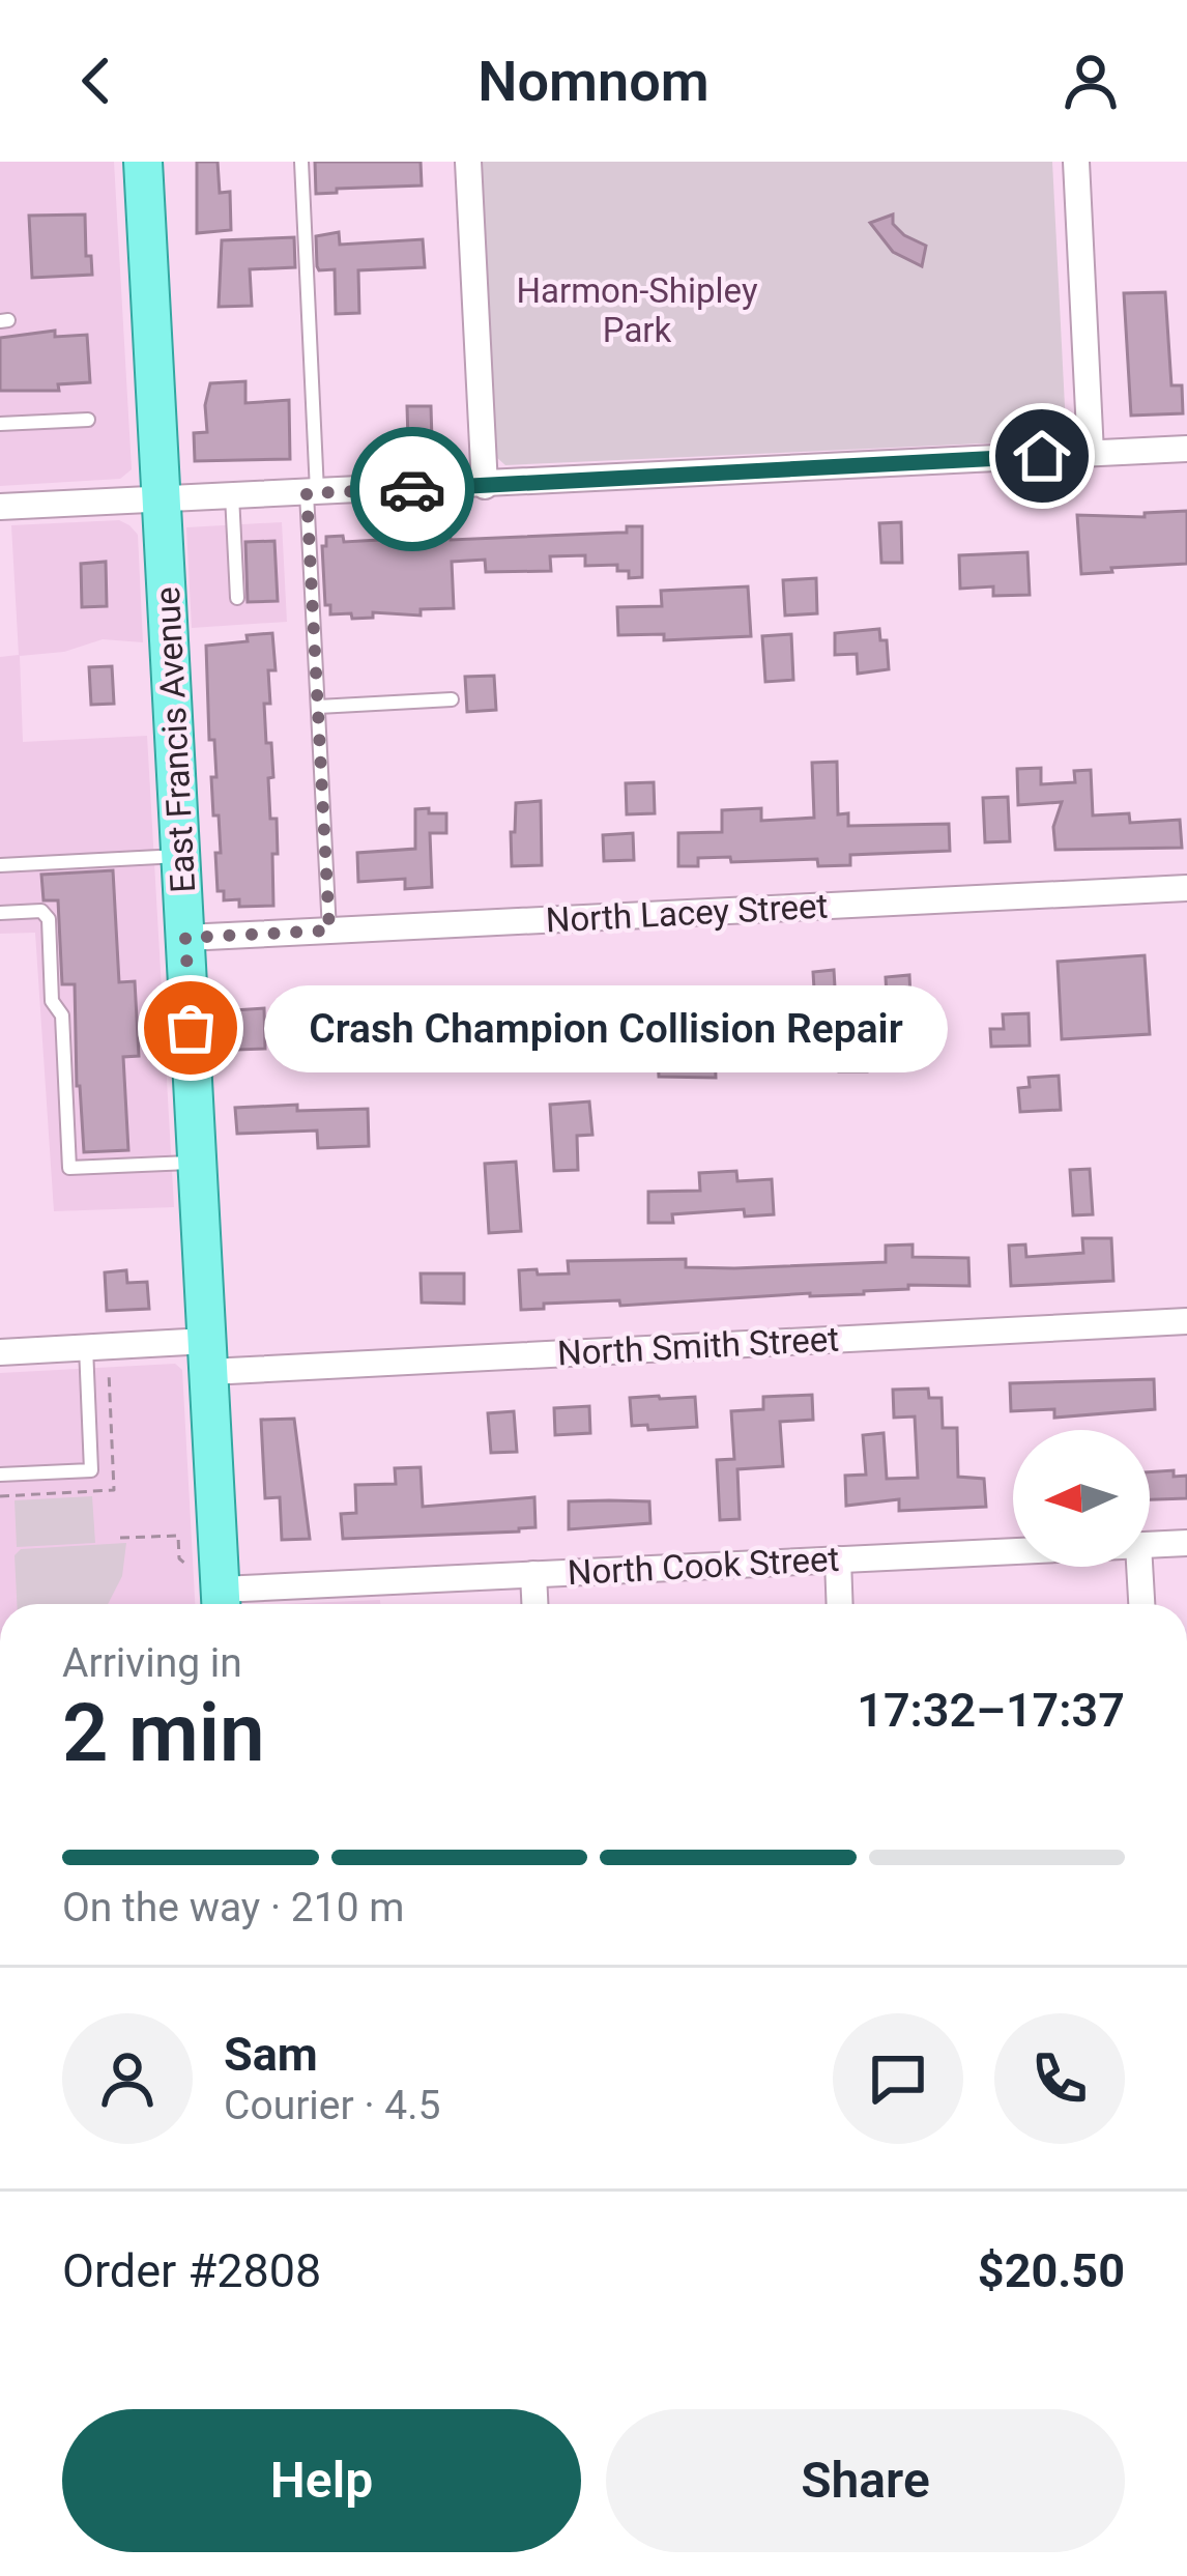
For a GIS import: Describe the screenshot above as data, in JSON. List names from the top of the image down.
{
  "streets": {
    "main road": ["East Francis Avenue"],
    "street": ["North Lacey Street", "North Smith Street", "North Cook Street"]
  },
  "crossings": [
    ["East Francis Avenue", "North Lacey Street"],
    ["East Francis Avenue", "North Smith Street"],
    ["East Francis Avenue", "North Cook Street"]
  ],
  "parks": ["Harmon-Shipley Park"],
  "places": ["Crash Champion Collision Repair"],
  "north": "left",
  "page": {
    "header": "Nomnom",
    "bubble": "Crash Champion Collision Repair",
    "heading": ["2 min", "Arriving in", "17:32–17:37"],
    "panel": [
      "Sam",
      "Courier · 4.5",
      "Order #2808",
      "$20.50"
    ],
    "bar": "On the way · 210 m",
    "buttons": ["Help", "Share"]
  }
}
